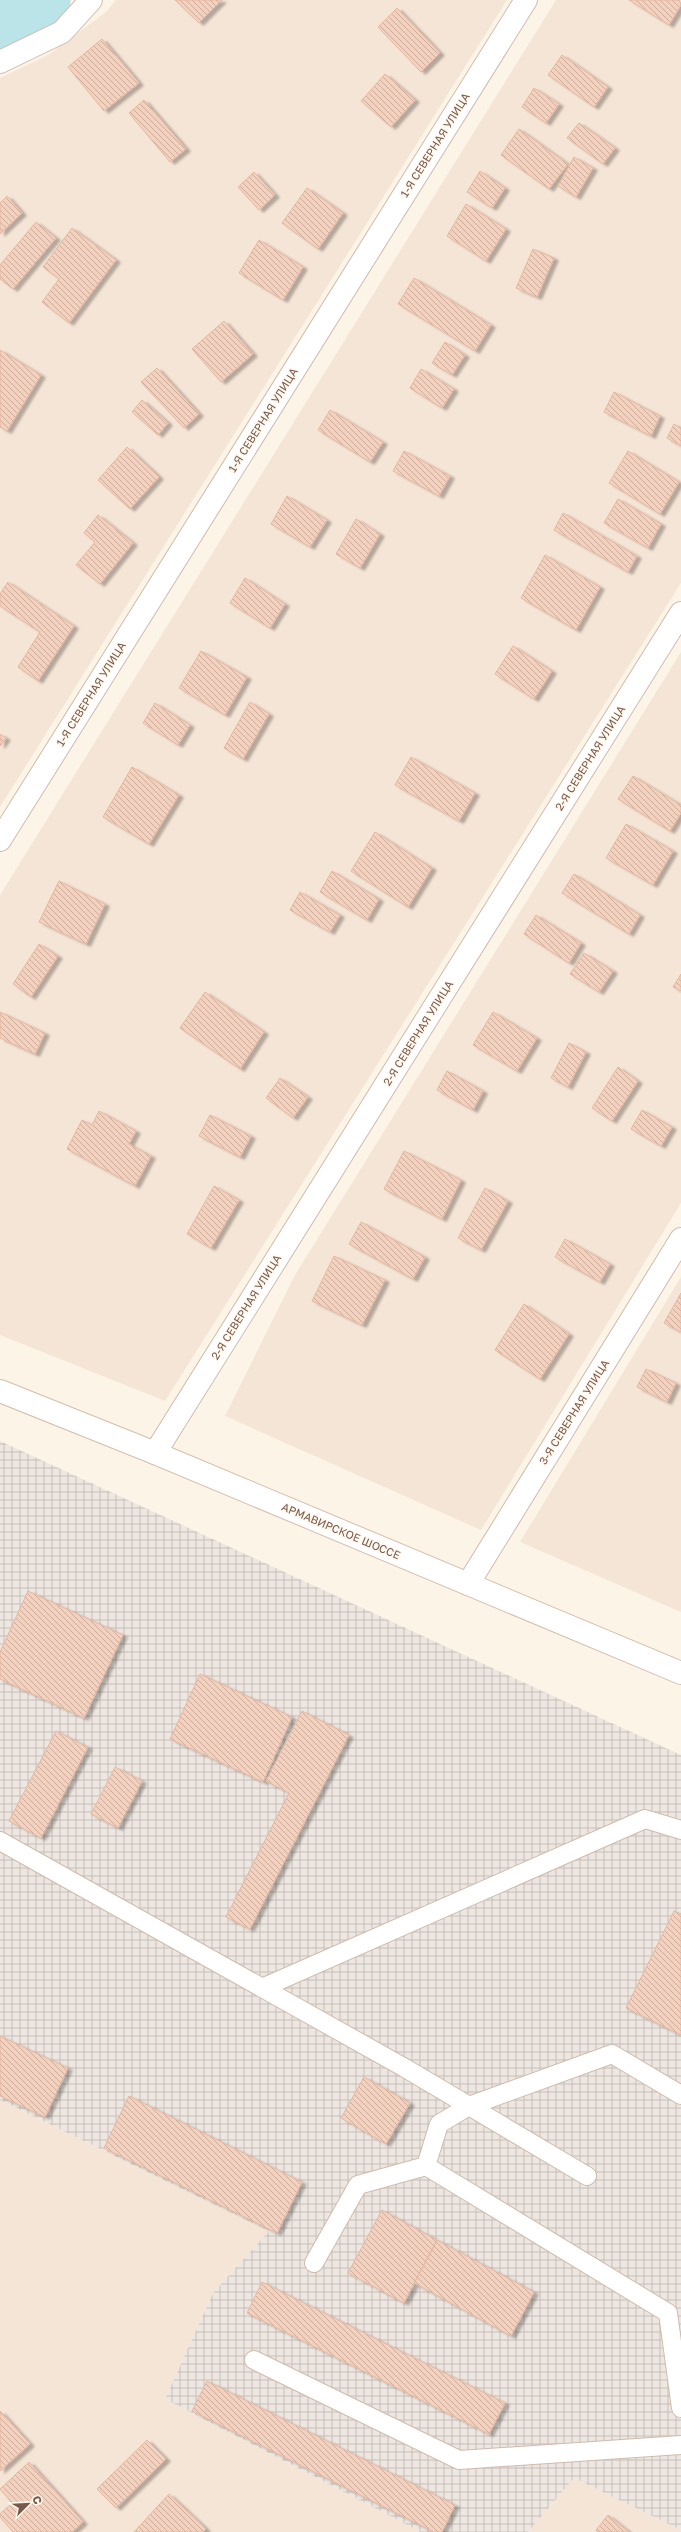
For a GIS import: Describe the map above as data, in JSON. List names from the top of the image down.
{
  "streets": {
    "street": [
      "1-Я СЕВЕРНАЯ УЛИЦА",
      "2-Я СЕВЕРНАЯ УЛИЦА",
      "3-Я СЕВЕРНАЯ УЛИЦА",
      "АРМАВИРСКОЕ ШОССЕ"
    ]
  },
  "crossings": [
    ["2-Я СЕВЕРНАЯ УЛИЦА", "АРМАВИРСКОЕ ШОССЕ"],
    ["3-Я СЕВЕРНАЯ УЛИЦА", "АРМАВИРСКОЕ ШОССЕ"]
  ],
  "north": "top right"
}
